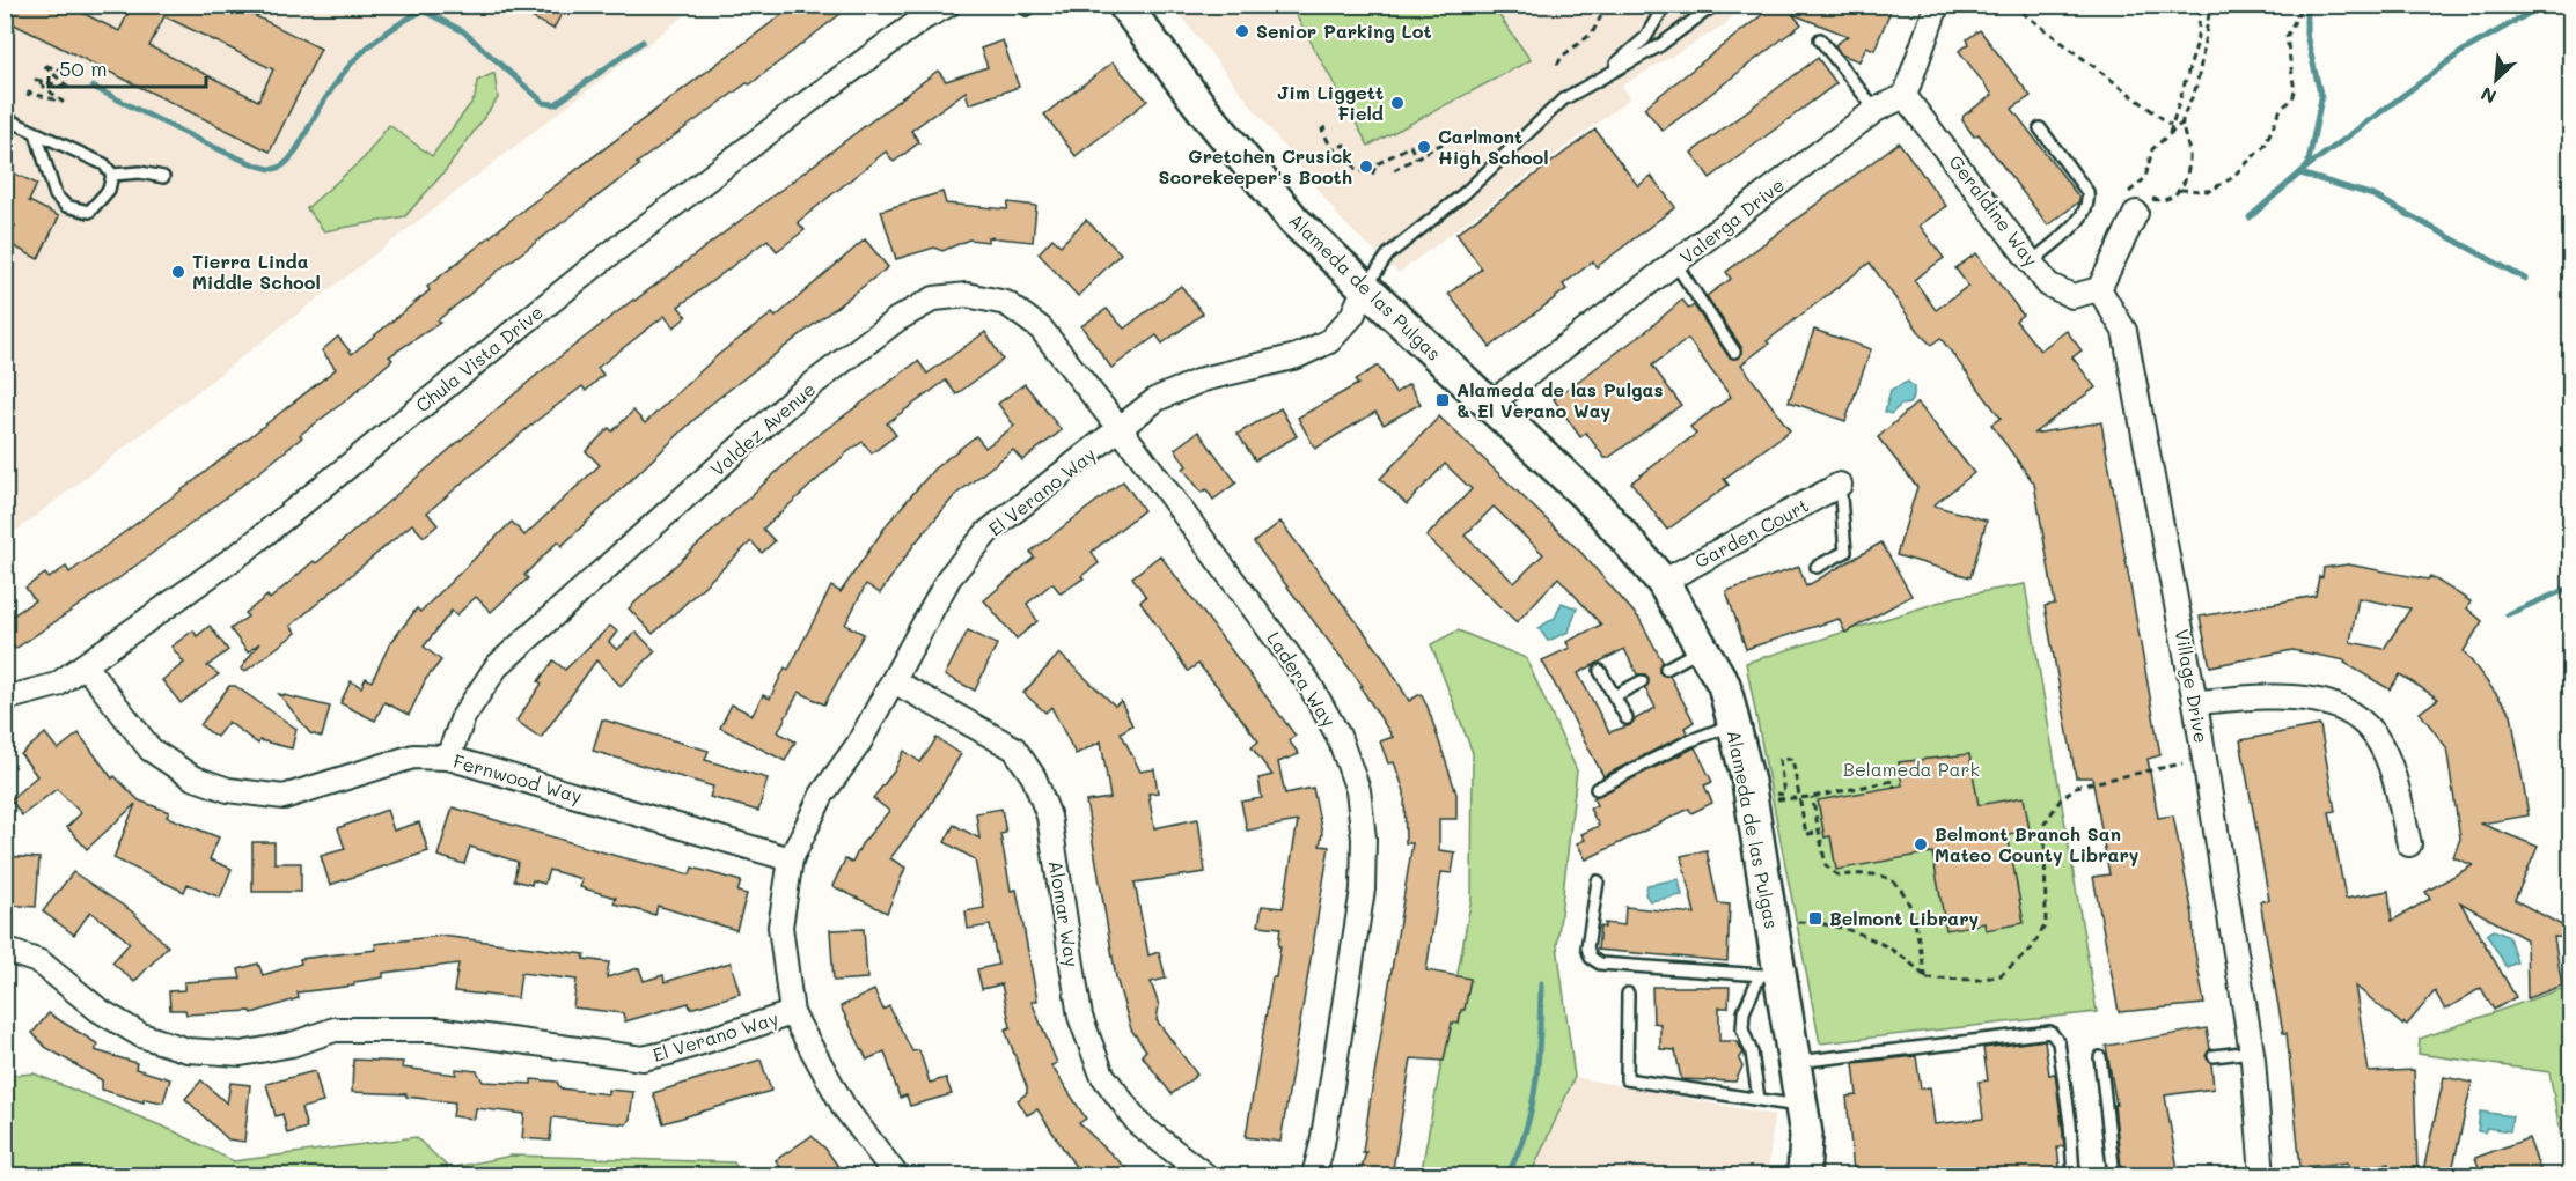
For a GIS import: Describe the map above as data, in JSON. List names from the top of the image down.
{
  "streets": {
    "main road": ["Alameda de las Pulgas"],
    "street": [
      "Geraldine Way",
      "Valerga Drive",
      "Chula Vista Drive",
      "Valdez Avenue",
      "El Verano Way",
      "Garden Court",
      "Ladera Way",
      "Village Drive",
      "Fernwood Way",
      "Alomar Way"
    ]
  },
  "crossings": [
    ["Geraldine Way", "Valerga Drive"],
    ["Geraldine Way", "Village Drive"],
    ["Valerga Drive", "Alameda de las Pulgas"],
    ["Alameda de las Pulgas", "El Verano Way"],
    ["Alameda de las Pulgas", "Garden Court"],
    ["Chula Vista Drive", "Fernwood Way"],
    ["Valdez Avenue", "El Verano Way"],
    ["Valdez Avenue", "Ladera Way"],
    ["Valdez Avenue", "Fernwood Way"],
    ["El Verano Way", "Ladera Way"],
    ["El Verano Way", "Fernwood Way"],
    ["El Verano Way", "Alomar Way"]
  ],
  "parks": ["Belameda Park"],
  "places": {
    "other": [
      "Senior Parking Lot",
      "Jim Liggett Field",
      "Carlmont High School",
      "Gretchen Crusick Scorekeeper's Booth",
      "Tierra Linda Middle School",
      "Belmont Branch San Mateo County Library"
    ],
    "transit": ["Alameda de las Pulgas & El Verano Way", "Belmont Library"]
  },
  "scale_bar": "50 m",
  "north": "bottom left"
}
